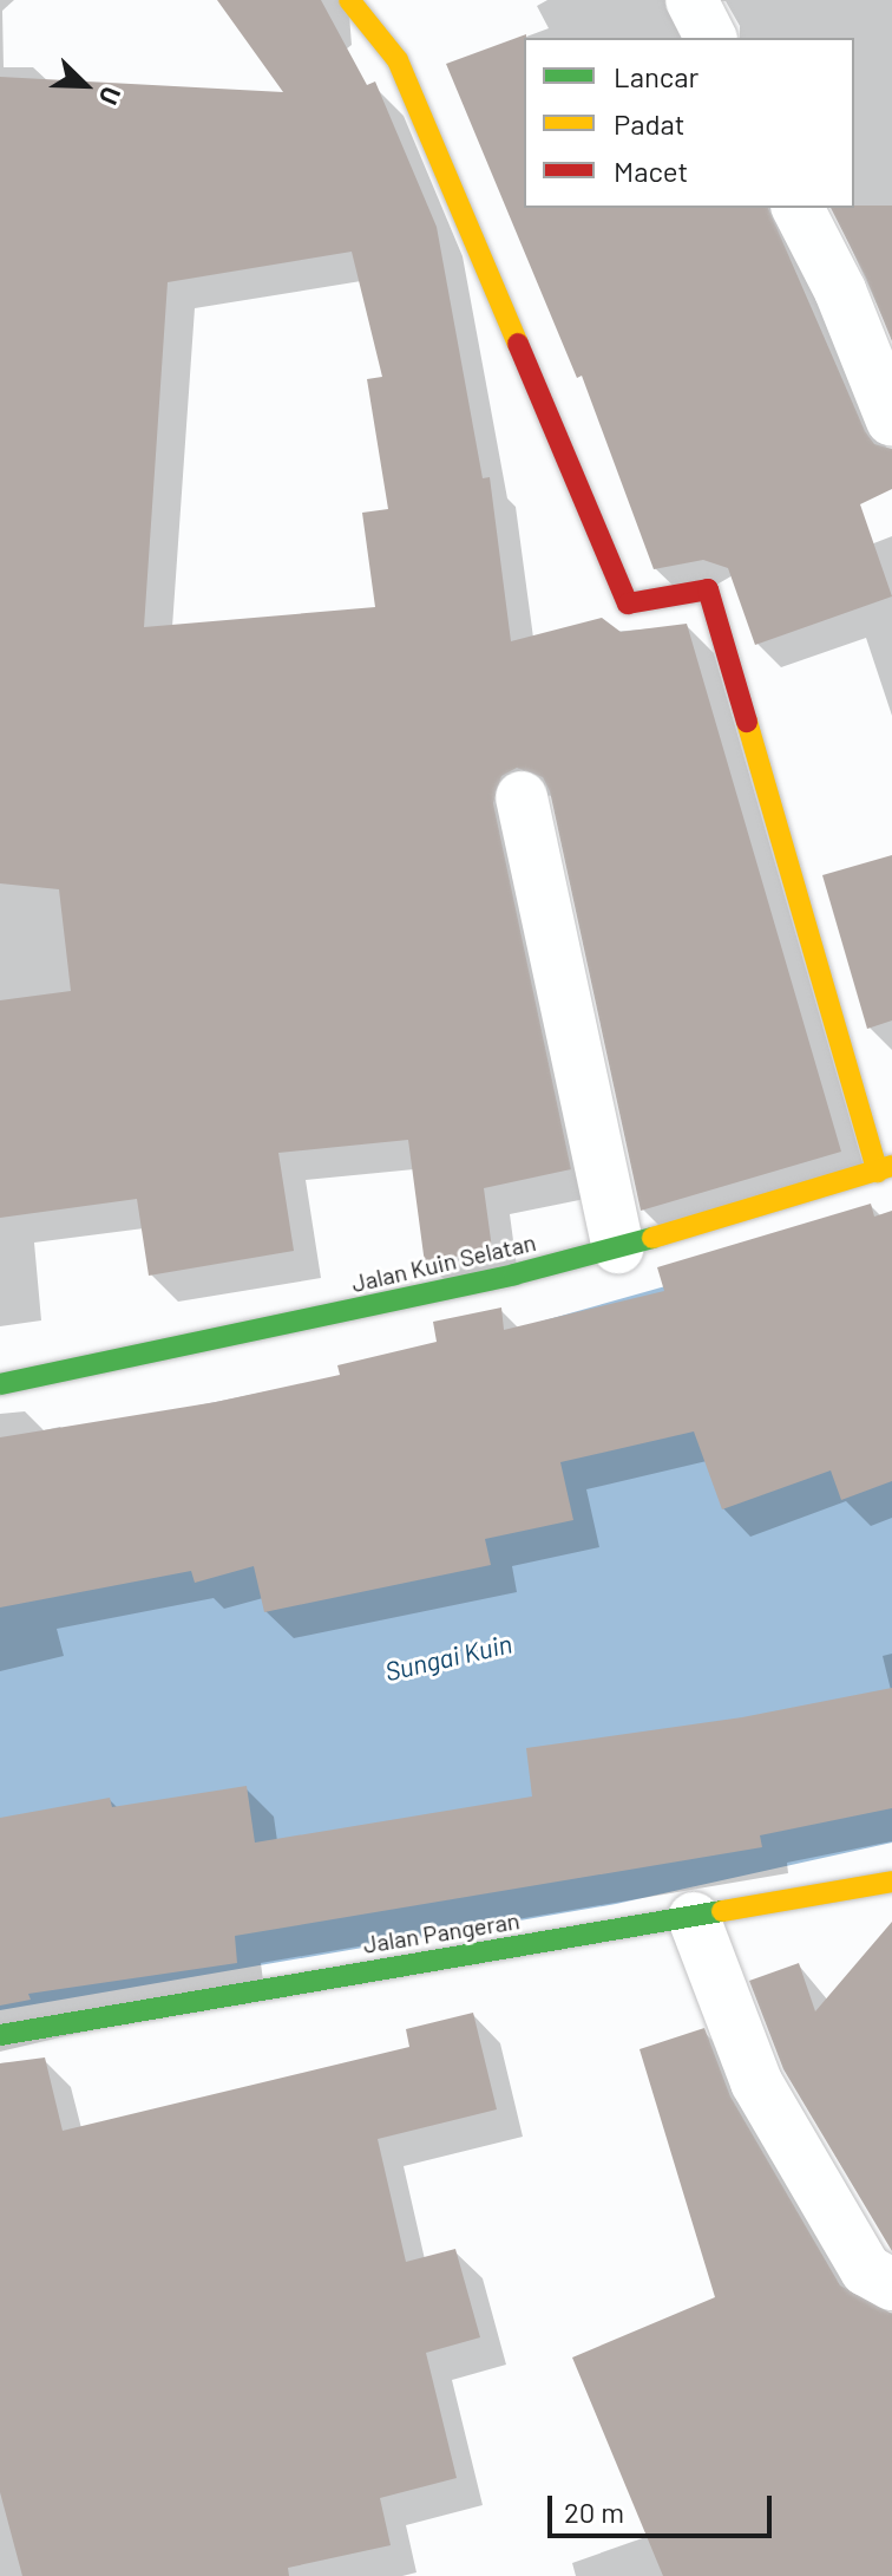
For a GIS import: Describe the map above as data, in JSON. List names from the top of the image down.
{
  "streets": {
    "street": ["Jalan Kuin Selatan", "Jalan Pangeran"]
  },
  "water": ["Sungai Kuin"],
  "legend": ["Lancar", "Padat", "Macet"],
  "scale_bar": "20 m",
  "north": "bottom right"
}
